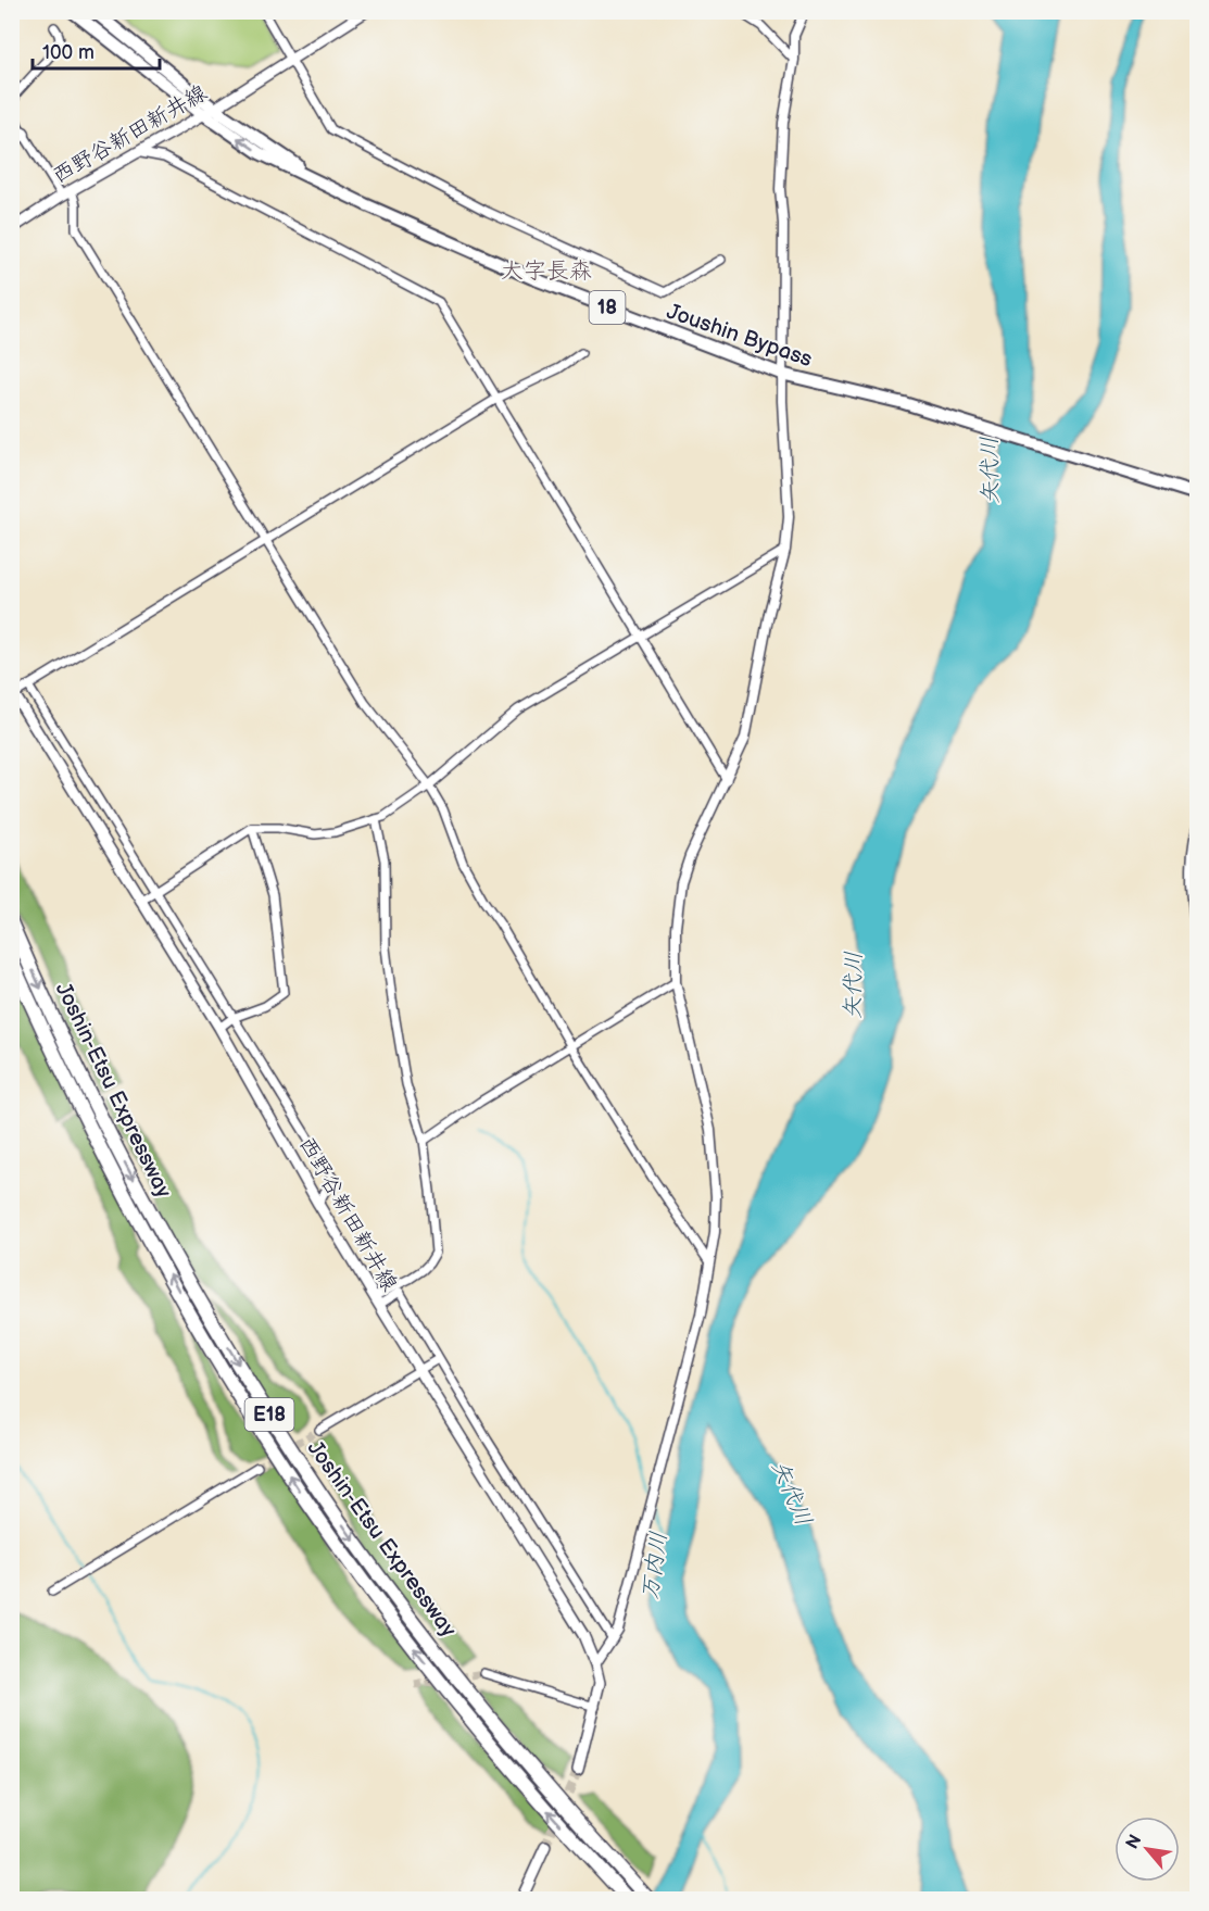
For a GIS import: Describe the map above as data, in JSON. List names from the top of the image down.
{
  "streets": {
    "highway": [
      "18",
      "Joushin Bypass",
      "Joshin-Etsu Expressway",
      "E18"
    ],
    "main road": ["西野谷新田新井線"]
  },
  "crossings": [
    ["西野谷新田新井線", "Joushin Bypass"]
  ],
  "districts": ["大字長森"],
  "water": ["矢代川", "万内川"],
  "scale_bar": "100 m",
  "north": "top left"
}
